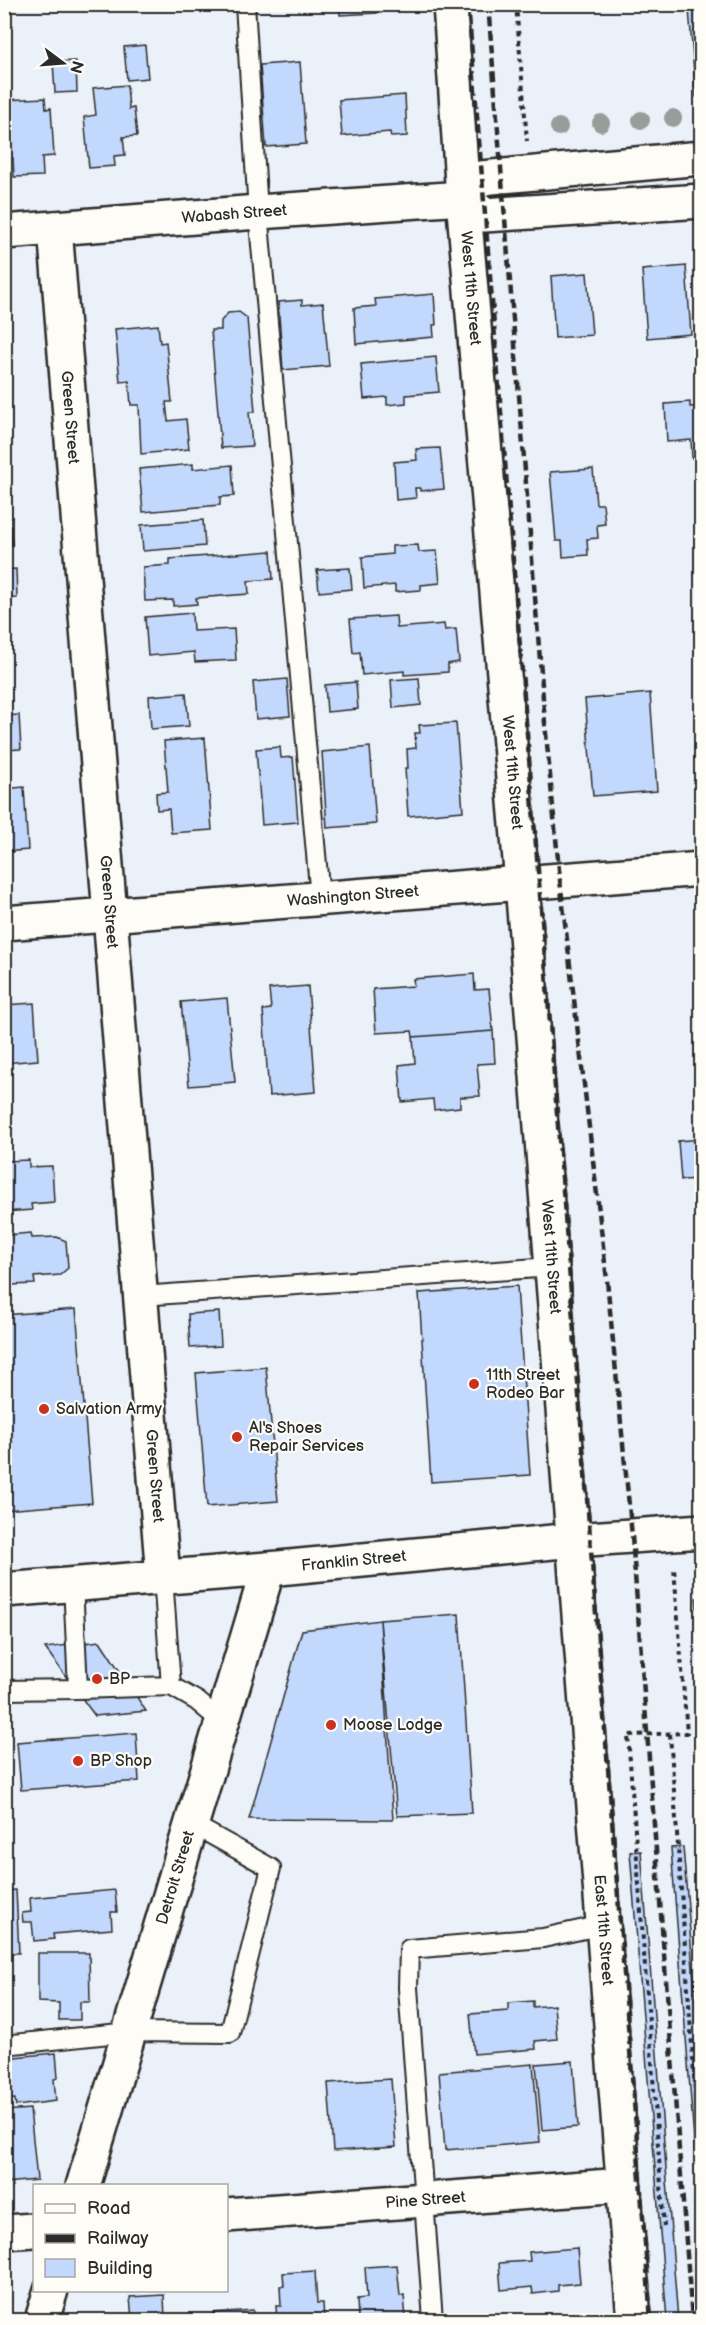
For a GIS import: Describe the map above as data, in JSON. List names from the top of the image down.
{
  "streets": {
    "street": [
      "Wabash Street",
      "West 11th Street",
      "Green Street",
      "Washington Street",
      "Franklin Street",
      "Detroit Street",
      "East 11th Street",
      "Pine Street"
    ]
  },
  "crossings": [
    ["Wabash Street", "West 11th Street"],
    ["Wabash Street", "Green Street"],
    ["West 11th Street", "Washington Street"],
    ["West 11th Street", "Franklin Street"],
    ["West 11th Street", "East 11th Street"],
    ["Green Street", "Washington Street"],
    ["Green Street", "Franklin Street"],
    ["Franklin Street", "Detroit Street"],
    ["Franklin Street", "East 11th Street"],
    ["East 11th Street", "Pine Street"]
  ],
  "places": [
    "11th Street Rodeo Bar",
    "Salvation Army",
    "Al's Shoes Repair Services",
    "BP",
    "Moose Lodge",
    "BP Shop"
  ],
  "legend": ["Road", "Railway", "Building"],
  "north": "right"
}
